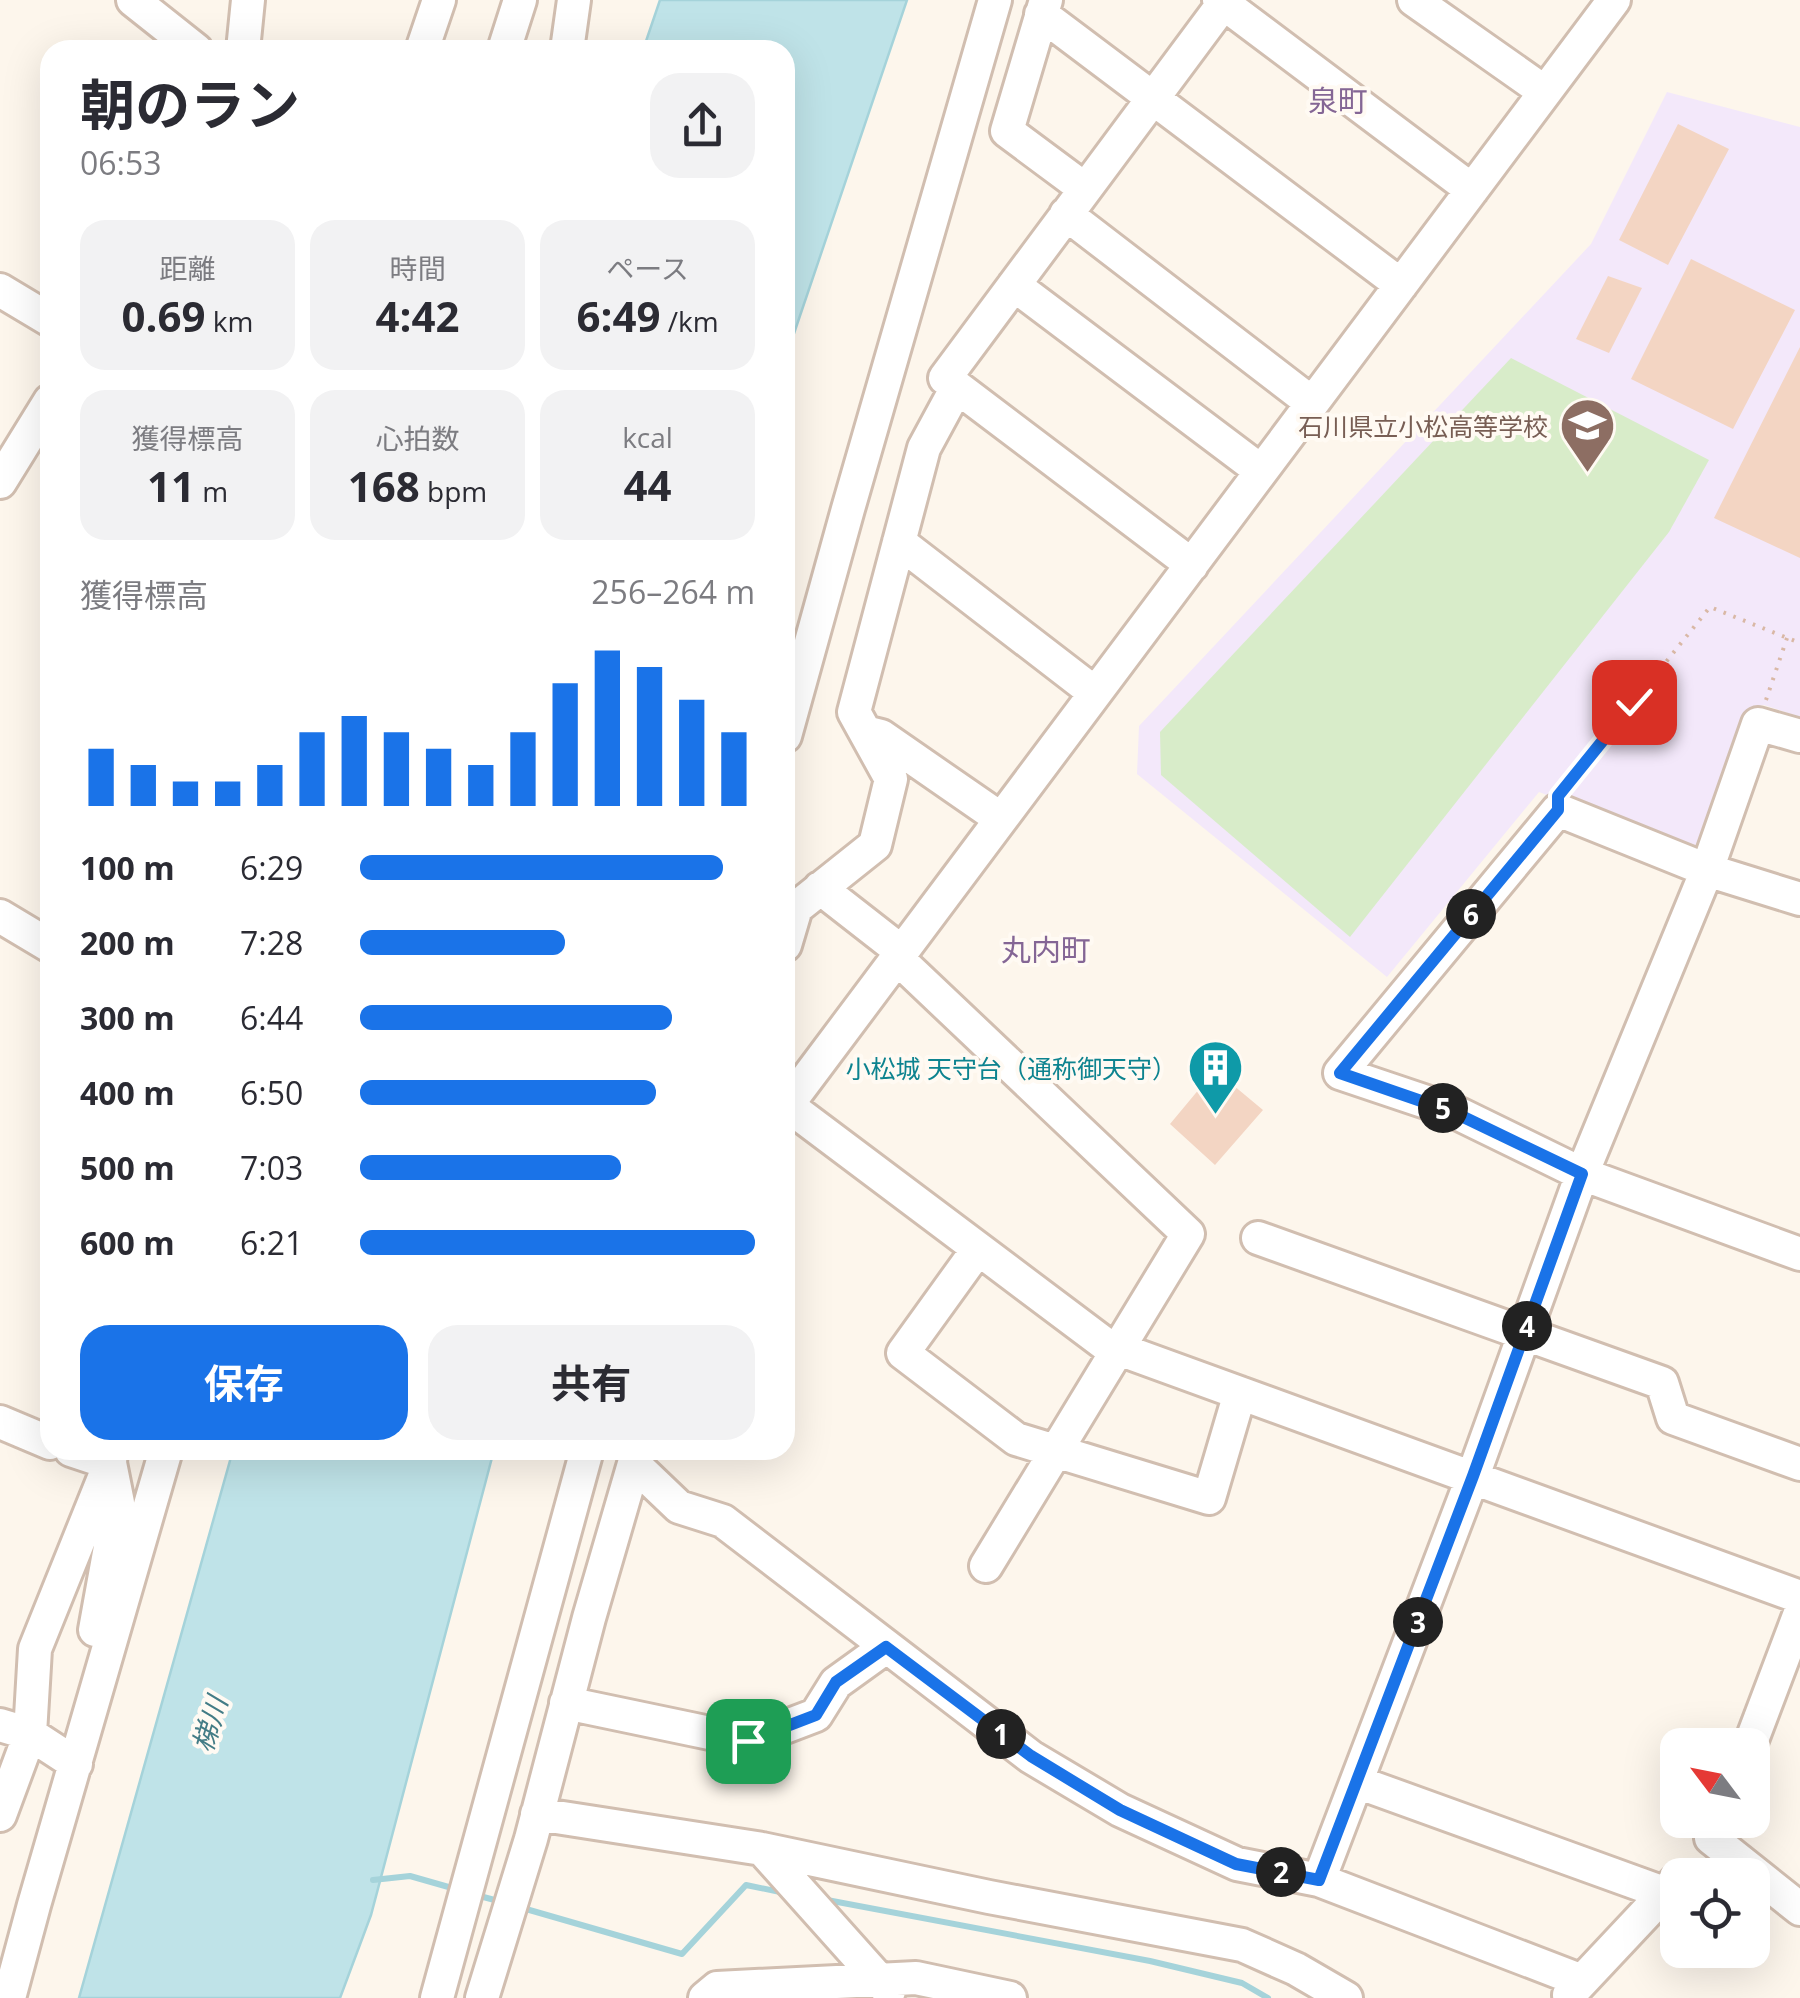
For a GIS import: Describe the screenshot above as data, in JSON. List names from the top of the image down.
{
  "districts": ["泉町", "丸内町"],
  "water": ["梯川"],
  "places": {
    "school or university": ["石川県立小松高等学校"],
    "building": ["小松城 天守台（通称御天守）"]
  },
  "north": "top left",
  "page": {
    "heading": ["朝のラン", "06:53"],
    "stats": [
      ["距離", "0.69 km"],
      ["時間", "4:42"],
      ["ペース", "6:49 /km"],
      ["獲得標高", "11 m"],
      ["心拍数", "168 bpm"],
      ["kcal", "44"]
    ],
    "chart": ["獲得標高", "256–264 m"],
    "list": [
      {
        "name": "100 m",
        "note": "6:29"
      },
      {
        "name": "200 m",
        "note": "7:28"
      },
      {
        "name": "300 m",
        "note": "6:44"
      },
      {
        "name": "400 m",
        "note": "6:50"
      },
      {
        "name": "500 m",
        "note": "7:03"
      },
      {
        "name": "600 m",
        "note": "6:21"
      }
    ],
    "pins": [
      "6",
      "5",
      "4",
      "3",
      "1",
      "2"
    ],
    "buttons": ["保存", "共有"]
  }
}
